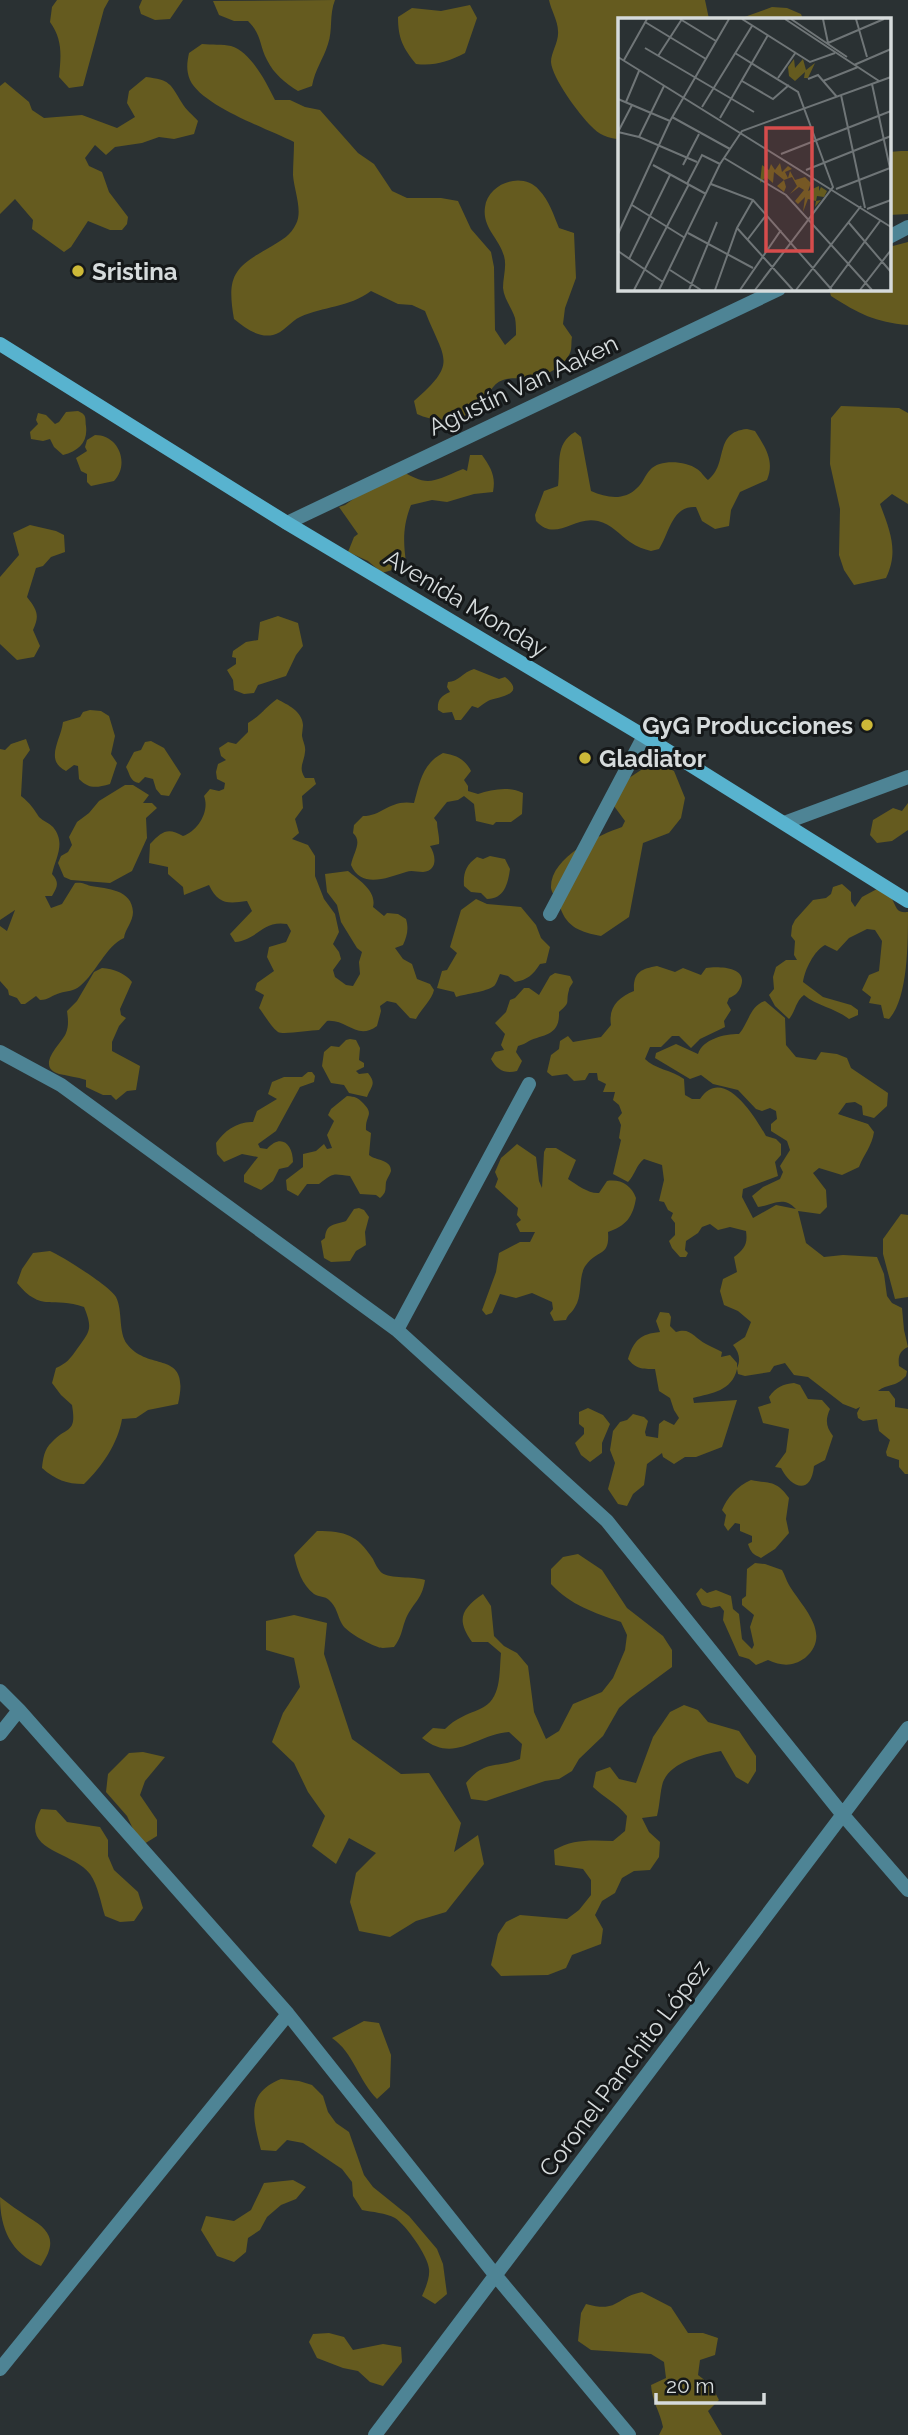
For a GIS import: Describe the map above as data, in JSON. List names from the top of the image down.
{
  "streets": {
    "main road": ["Avenida Monday"],
    "street": ["Agustín Van Aaken", "Coronel Panchito López"]
  },
  "crossings": [
    ["Agustín Van Aaken", "Avenida Monday"]
  ],
  "places": ["Sristina", "GyG Producciones", "Gladiator"],
  "scale_bar": "20 m"
}
